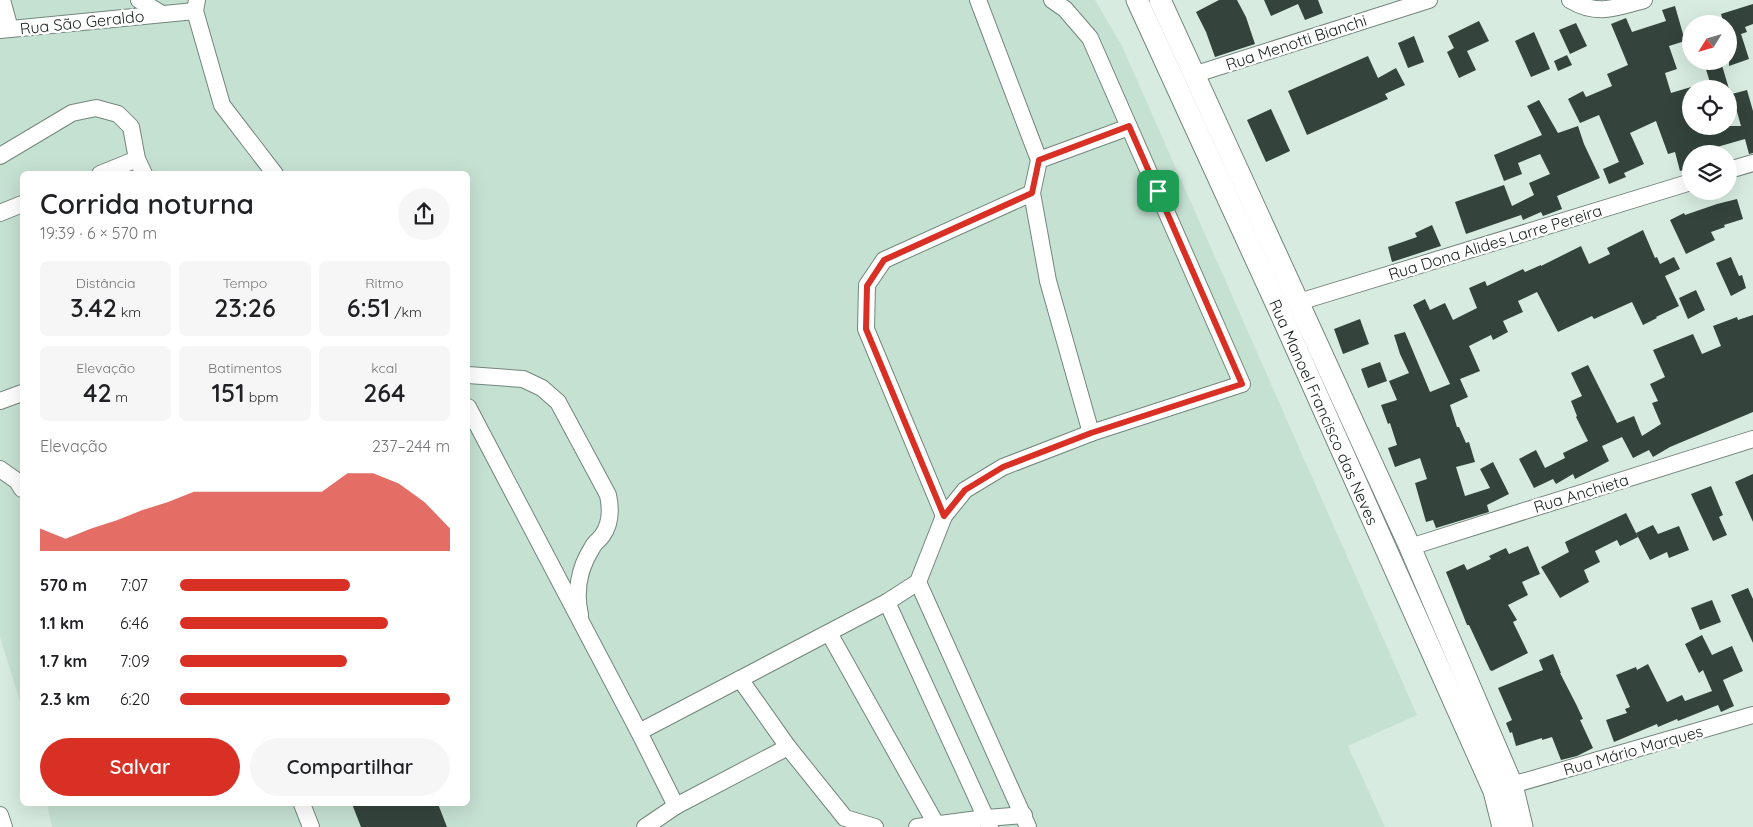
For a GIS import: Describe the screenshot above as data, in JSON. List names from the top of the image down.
{
  "streets": {
    "main road": ["Rua Manoel Francisco das Neves"],
    "street": [
      "Rua São Geraldo",
      "Rua Menotti Bianchi",
      "Rua Dona Alides Larre Pereira",
      "Rua Anchieta",
      "Rua Mário Marques"
    ]
  },
  "crossings": [
    ["Rua Menotti Bianchi", "Rua Manoel Francisco das Neves"],
    ["Rua Dona Alides Larre Pereira", "Rua Manoel Francisco das Neves"],
    ["Rua Manoel Francisco das Neves", "Rua Anchieta"],
    ["Rua Manoel Francisco das Neves", "Rua Mário Marques"]
  ],
  "north": "bottom left",
  "page": {
    "heading": ["Corrida noturna", "19:39 · 6 × 570 m"],
    "stats": [
      ["Distância", "3.42 km"],
      ["Tempo", "23:26"],
      ["Ritmo", "6:51 /km"],
      ["Elevação", "42 m"],
      ["Batimentos", "151 bpm"],
      ["kcal", "264"]
    ],
    "chart": ["Elevação", "237–244 m"],
    "list": [
      {
        "name": "570 m",
        "note": "7:07"
      },
      {
        "name": "1.1 km",
        "note": "6:46"
      },
      {
        "name": "1.7 km",
        "note": "7:09"
      },
      {
        "name": "2.3 km",
        "note": "6:20"
      }
    ],
    "buttons": ["Salvar", "Compartilhar"]
  }
}
